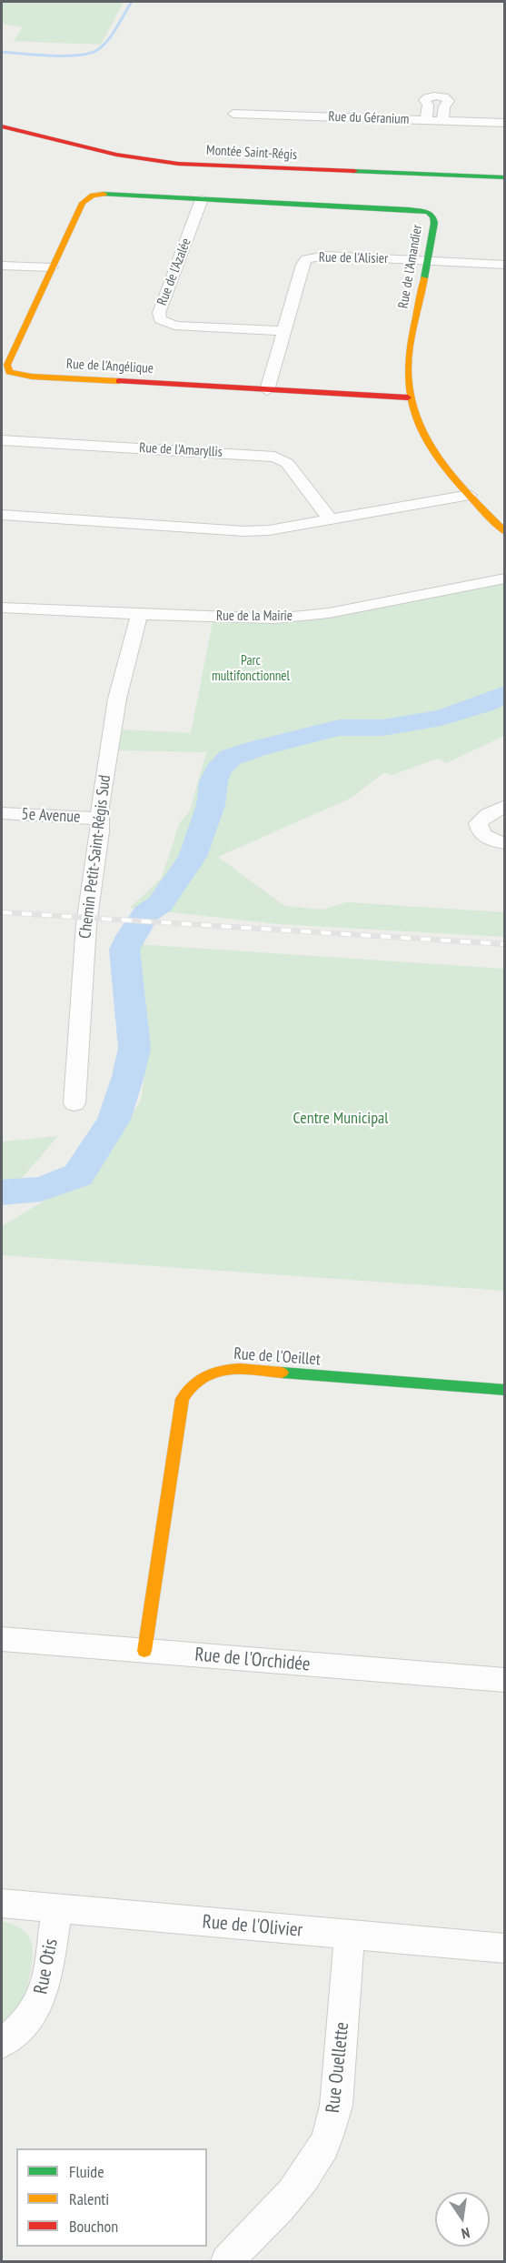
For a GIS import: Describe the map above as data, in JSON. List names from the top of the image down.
{
  "streets": {
    "street": [
      "Rue du Géranium",
      "Montée Saint-Régis",
      "Rue de l'Alisier",
      "Rue de l'Amandier",
      "Rue de l'Azalée",
      "Rue de l'Angélique",
      "Rue de l'Amaryllis",
      "Rue de la Mairie",
      "5e Avenue",
      "Chemin Petit-Saint-Régis Sud",
      "Rue de l'Oeillet",
      "Rue de l'Orchidée",
      "Rue de l'Olivier",
      "Rue Otis",
      "Rue Ouellette"
    ]
  },
  "crossings": [
    ["Rue de l'Alisier", "Rue de l'Amandier"],
    ["Rue de l'Alisier", "Rue de l'Azalée"],
    ["Rue de l'Alisier", "Rue de l'Angélique"],
    ["Rue de l'Amandier", "Rue de l'Azalée"],
    ["Rue de l'Amandier", "Rue de l'Angélique"],
    ["Rue de la Mairie", "Chemin Petit-Saint-Régis Sud"],
    ["5e Avenue", "Chemin Petit-Saint-Régis Sud"],
    ["Rue de l'Oeillet", "Rue de l'Orchidée"],
    ["Rue de l'Olivier", "Rue Otis"],
    ["Rue de l'Olivier", "Rue Ouellette"]
  ],
  "parks": ["Parc multifonctionnel", "Centre Municipal"],
  "legend": ["Fluide", "Ralenti", "Bouchon"],
  "north": "bottom"
}
